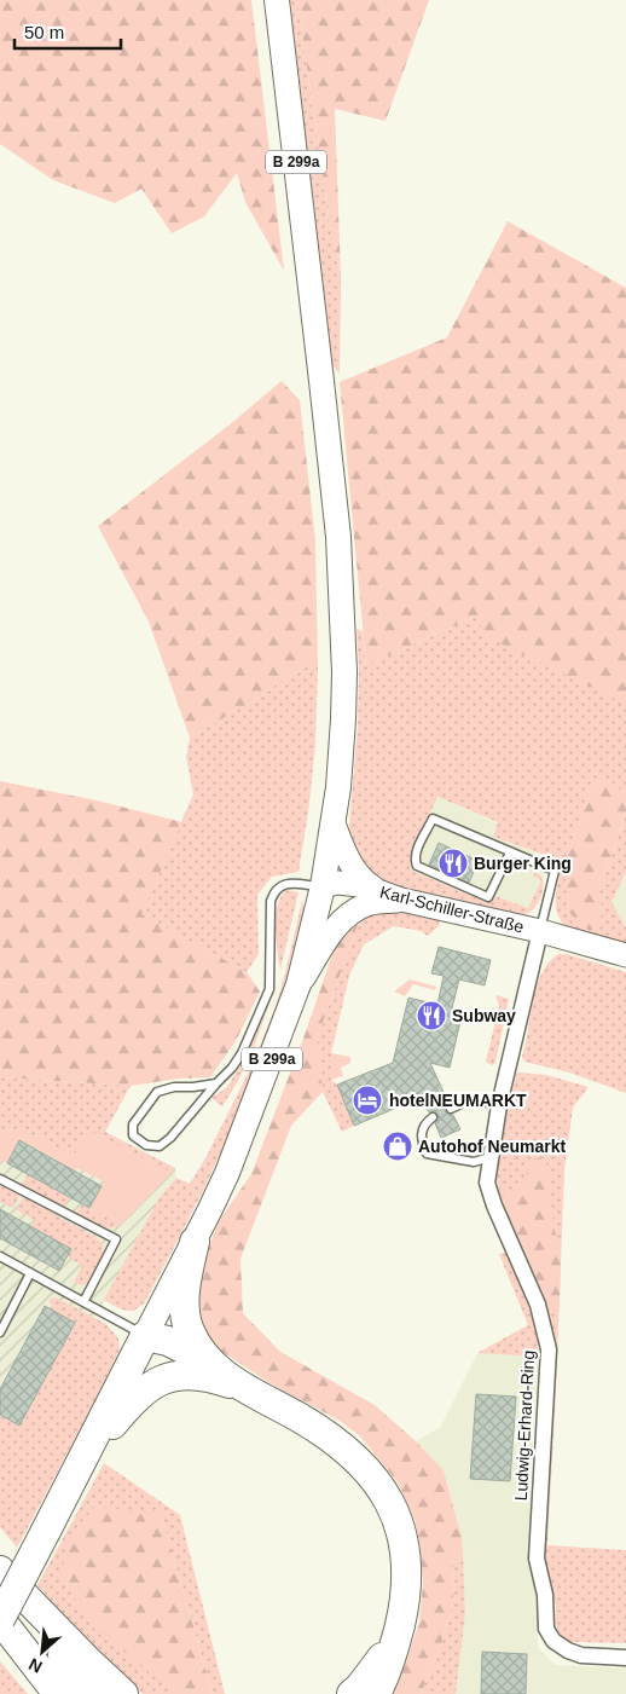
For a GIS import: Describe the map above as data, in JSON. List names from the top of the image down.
{
  "streets": {
    "main road": ["B 299a"],
    "street": ["Karl-Schiller-Straße", "Ludwig-Erhard-Ring"]
  },
  "crossings": [
    ["B 299a", "Karl-Schiller-Straße"],
    ["Karl-Schiller-Straße", "Ludwig-Erhard-Ring"]
  ],
  "places": {
    "restaurant": ["Burger King", "Subway"],
    "hotel": ["hotelNEUMARKT"],
    "shop": ["Autohof Neumarkt"]
  },
  "scale_bar": "50 m",
  "north": "bottom left"
}
